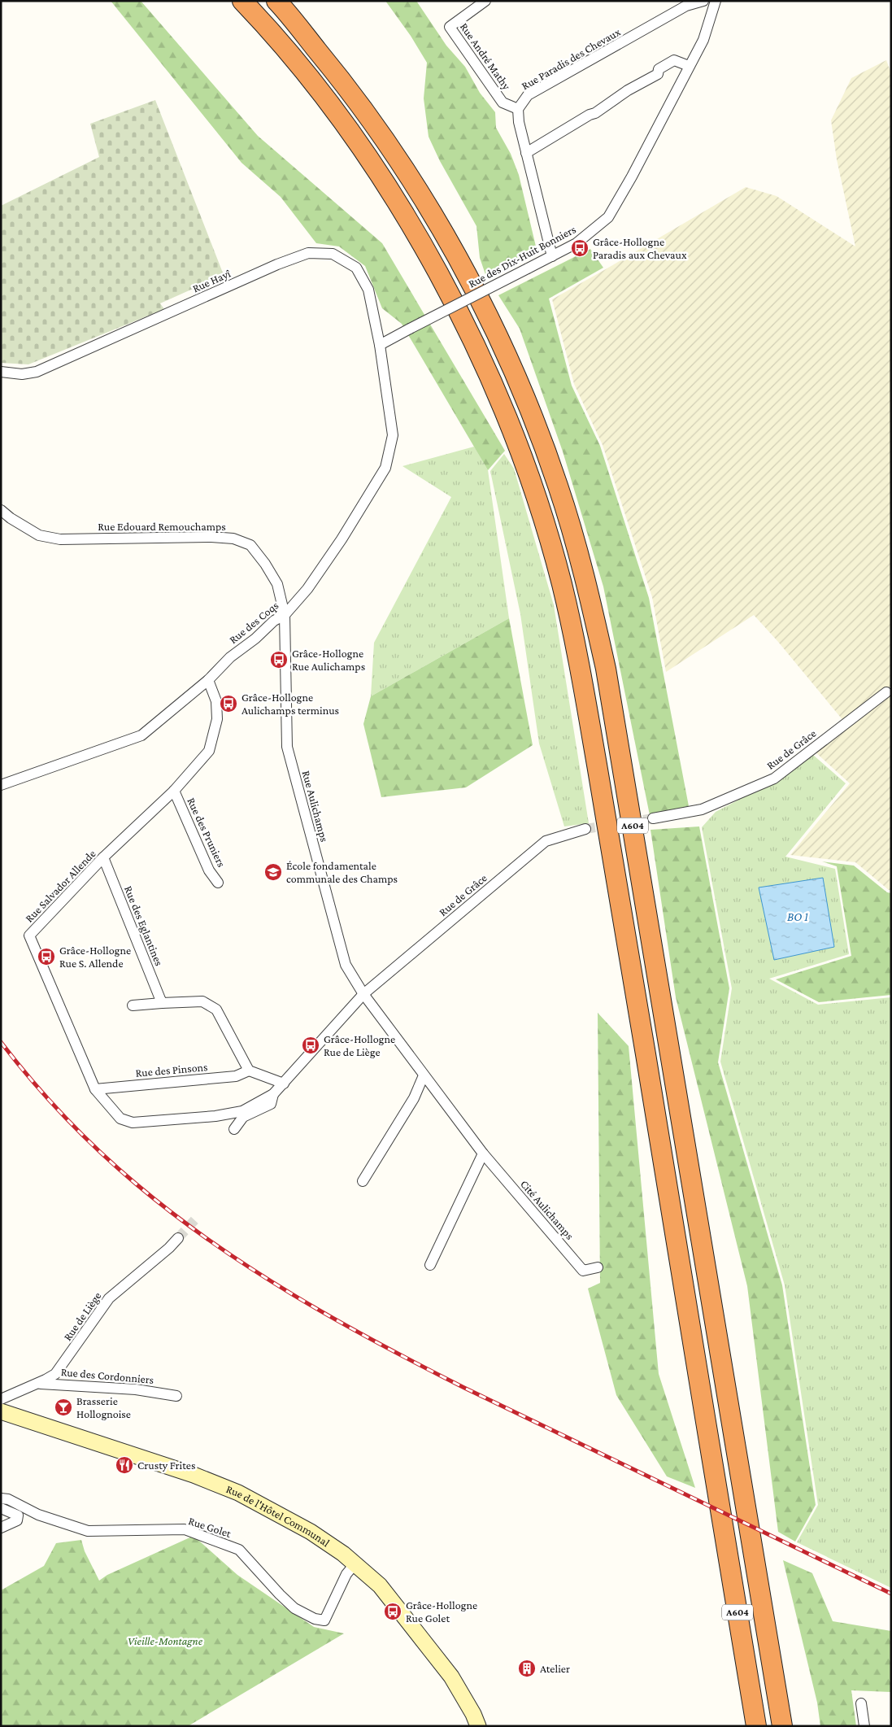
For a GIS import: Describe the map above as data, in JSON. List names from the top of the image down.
{
  "streets": {
    "highway": ["A604"],
    "street": [
      "Rue André Mathy",
      "Rue Paradis des Chevaux",
      "Rue des Dix-Huit Bonniers",
      "Rue Hayî",
      "Rue Edouard Remouchamps",
      "Rue des Coqs",
      "Rue de Grâce",
      "Rue Aulichamps",
      "Rue des Pruniers",
      "Rue Salvador Allende",
      "Rue des Eglantines",
      "Rue des Pinsons",
      "Cité Aulichamps",
      "Rue de Liège",
      "Rue des Cordonniers",
      "Rue de l'Hôtel Communal",
      "Rue Golet"
    ]
  },
  "crossings": [
    ["Rue André Mathy", "Rue Paradis des Chevaux"],
    ["Rue des Dix-Huit Bonniers", "Rue Hayî"],
    ["Rue des Dix-Huit Bonniers", "Rue des Coqs"],
    ["Rue Hayî", "Rue des Coqs"],
    ["Rue Edouard Remouchamps", "Rue des Coqs"],
    ["Rue Edouard Remouchamps", "Rue Aulichamps"],
    ["Rue des Coqs", "Rue Aulichamps"],
    ["Rue des Coqs", "Rue Salvador Allende"],
    ["Rue de Grâce", "Rue Aulichamps"],
    ["Rue de Grâce", "Cité Aulichamps"],
    ["Rue Aulichamps", "Cité Aulichamps"],
    ["Rue des Pruniers", "Rue Salvador Allende"],
    ["Rue Salvador Allende", "Rue des Eglantines"],
    ["Rue Salvador Allende", "Rue des Pinsons"],
    ["Rue de Liège", "Rue des Cordonniers"],
    ["Rue de l'Hôtel Communal", "Rue Golet"]
  ],
  "water": ["BO 1"],
  "parks": ["Vieille-Montagne"],
  "places": {
    "bus stop": [
      "Grâce-Hollogne Paradis aux Chevaux",
      "Grâce-Hollogne Rue Aulichamps",
      "Grâce-Hollogne Aulichamps terminus",
      "Grâce-Hollogne Rue S. Allende",
      "Grâce-Hollogne Rue de Liège",
      "Grâce-Hollogne Rue Golet"
    ],
    "school or university": ["École fondamentale communale des Champs"],
    "bar": ["Brasserie Hollognoise"],
    "restaurant": ["Crusty Frites"],
    "building": ["Atelier"]
  }
}
